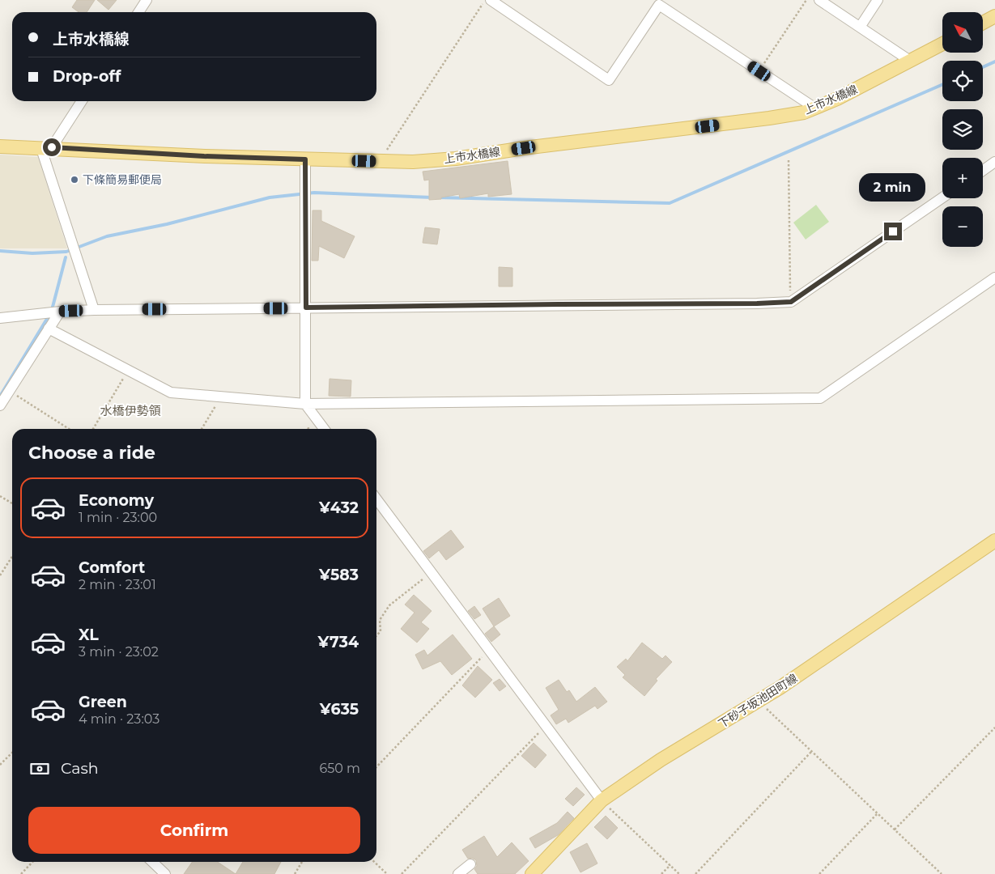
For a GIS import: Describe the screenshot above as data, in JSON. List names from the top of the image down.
{
  "streets": {
    "main road": ["上市水橋線", "下砂子坂池田町線"]
  },
  "districts": ["水橋伊勢領"],
  "places": ["下條簡易郵便局"],
  "north": "top left",
  "page": {
    "map_buttons": ["+", "−"],
    "banner": ["上市水橋線", "Drop-off"],
    "bubble": "2 min",
    "heading": "Choose a ride",
    "list": [
      {
        "name": "Economy",
        "note": "1 min · 23:00",
        "value": "¥432"
      },
      {
        "name": "Comfort",
        "note": "2 min · 23:01",
        "value": "¥583"
      },
      {
        "name": "XL",
        "note": "3 min · 23:02",
        "value": "¥734"
      },
      {
        "name": "Green",
        "note": "4 min · 23:03",
        "value": "¥635"
      }
    ],
    "pay": ["Cash", "650 m"],
    "buttons": "Confirm"
  }
}
